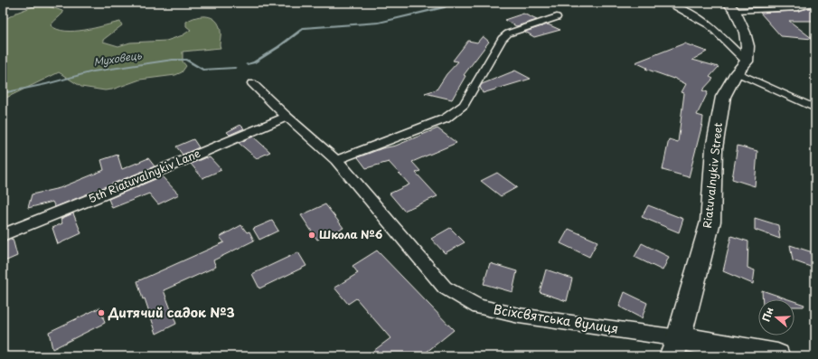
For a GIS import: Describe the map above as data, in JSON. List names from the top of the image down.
{
  "streets": {
    "main road": ["Riatuvalnykiv Street", "Всіхсвятська вулиця"],
    "street": ["5th Riatuvalnykiv Lane"]
  },
  "crossings": [
    ["Riatuvalnykiv Street", "Всіхсвятська вулиця"],
    ["5th Riatuvalnykiv Lane", "Всіхсвятська вулиця"]
  ],
  "water": ["Муховець"],
  "places": ["Школа №6", "Дитячий садок №3"],
  "north": "left"
}
